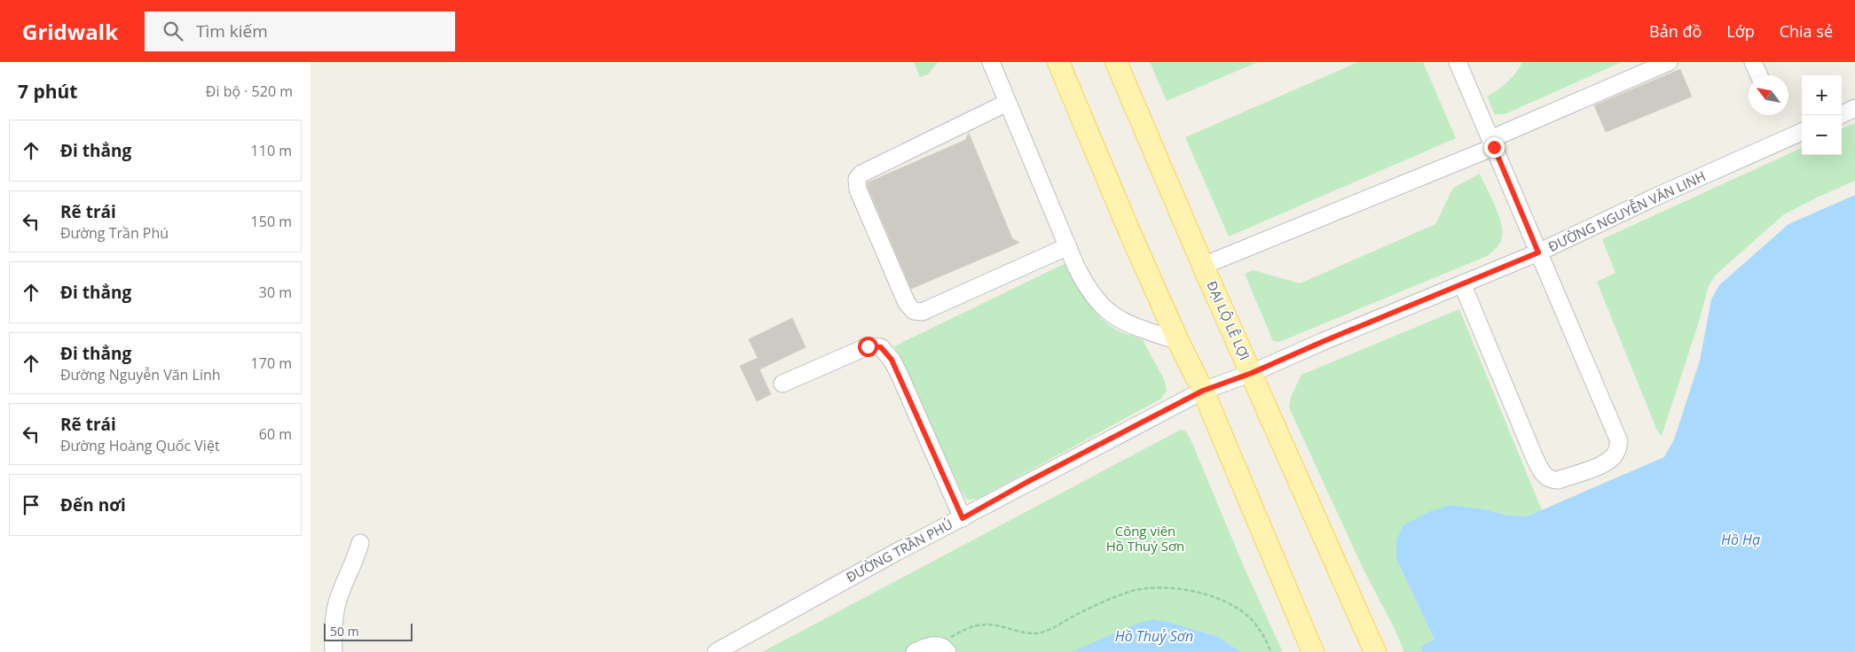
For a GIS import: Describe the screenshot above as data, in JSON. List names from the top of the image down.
{
  "streets": {
    "main road": ["ĐẠI LỘ LÊ LỢI"],
    "street": ["ĐƯỜNG NGUYỄN VĂN LINH", "ĐƯỜNG TRẦN PHÚ"]
  },
  "crossings": [
    ["ĐƯỜNG NGUYỄN VĂN LINH", "ĐẠI LỘ LÊ LỢI"],
    ["ĐƯỜNG NGUYỄN VĂN LINH", "ĐƯỜNG TRẦN PHÚ"],
    ["ĐẠI LỘ LÊ LỢI", "ĐƯỜNG TRẦN PHÚ"]
  ],
  "water": ["Hồ Hạ", "Hồ Thuỷ Sơn"],
  "parks": ["Công viên Hồ Thuỷ Sơn"],
  "scale_bar": "50 m",
  "north": "top left",
  "page": {
    "header": "Gridwalk",
    "search": "Tìm kiếm",
    "nav": ["Bản đồ", "Lớp", "Chia sẻ"],
    "heading": ["7 phút", "Đi bộ · 520 m"],
    "map_buttons": ["+", "−"],
    "list": [
      ["Đi thẳng", "110 m"],
      ["Rẽ trái", "Đường Trần Phú", "150 m"],
      ["Đi thẳng", "30 m"],
      ["Đi thẳng", "Đường Nguyễn Văn Linh", "170 m"],
      ["Rẽ trái", "Đường Hoàng Quốc Việt", "60 m"],
      "Đến nơi"
    ],
    "scale": "50 m"
  }
}
